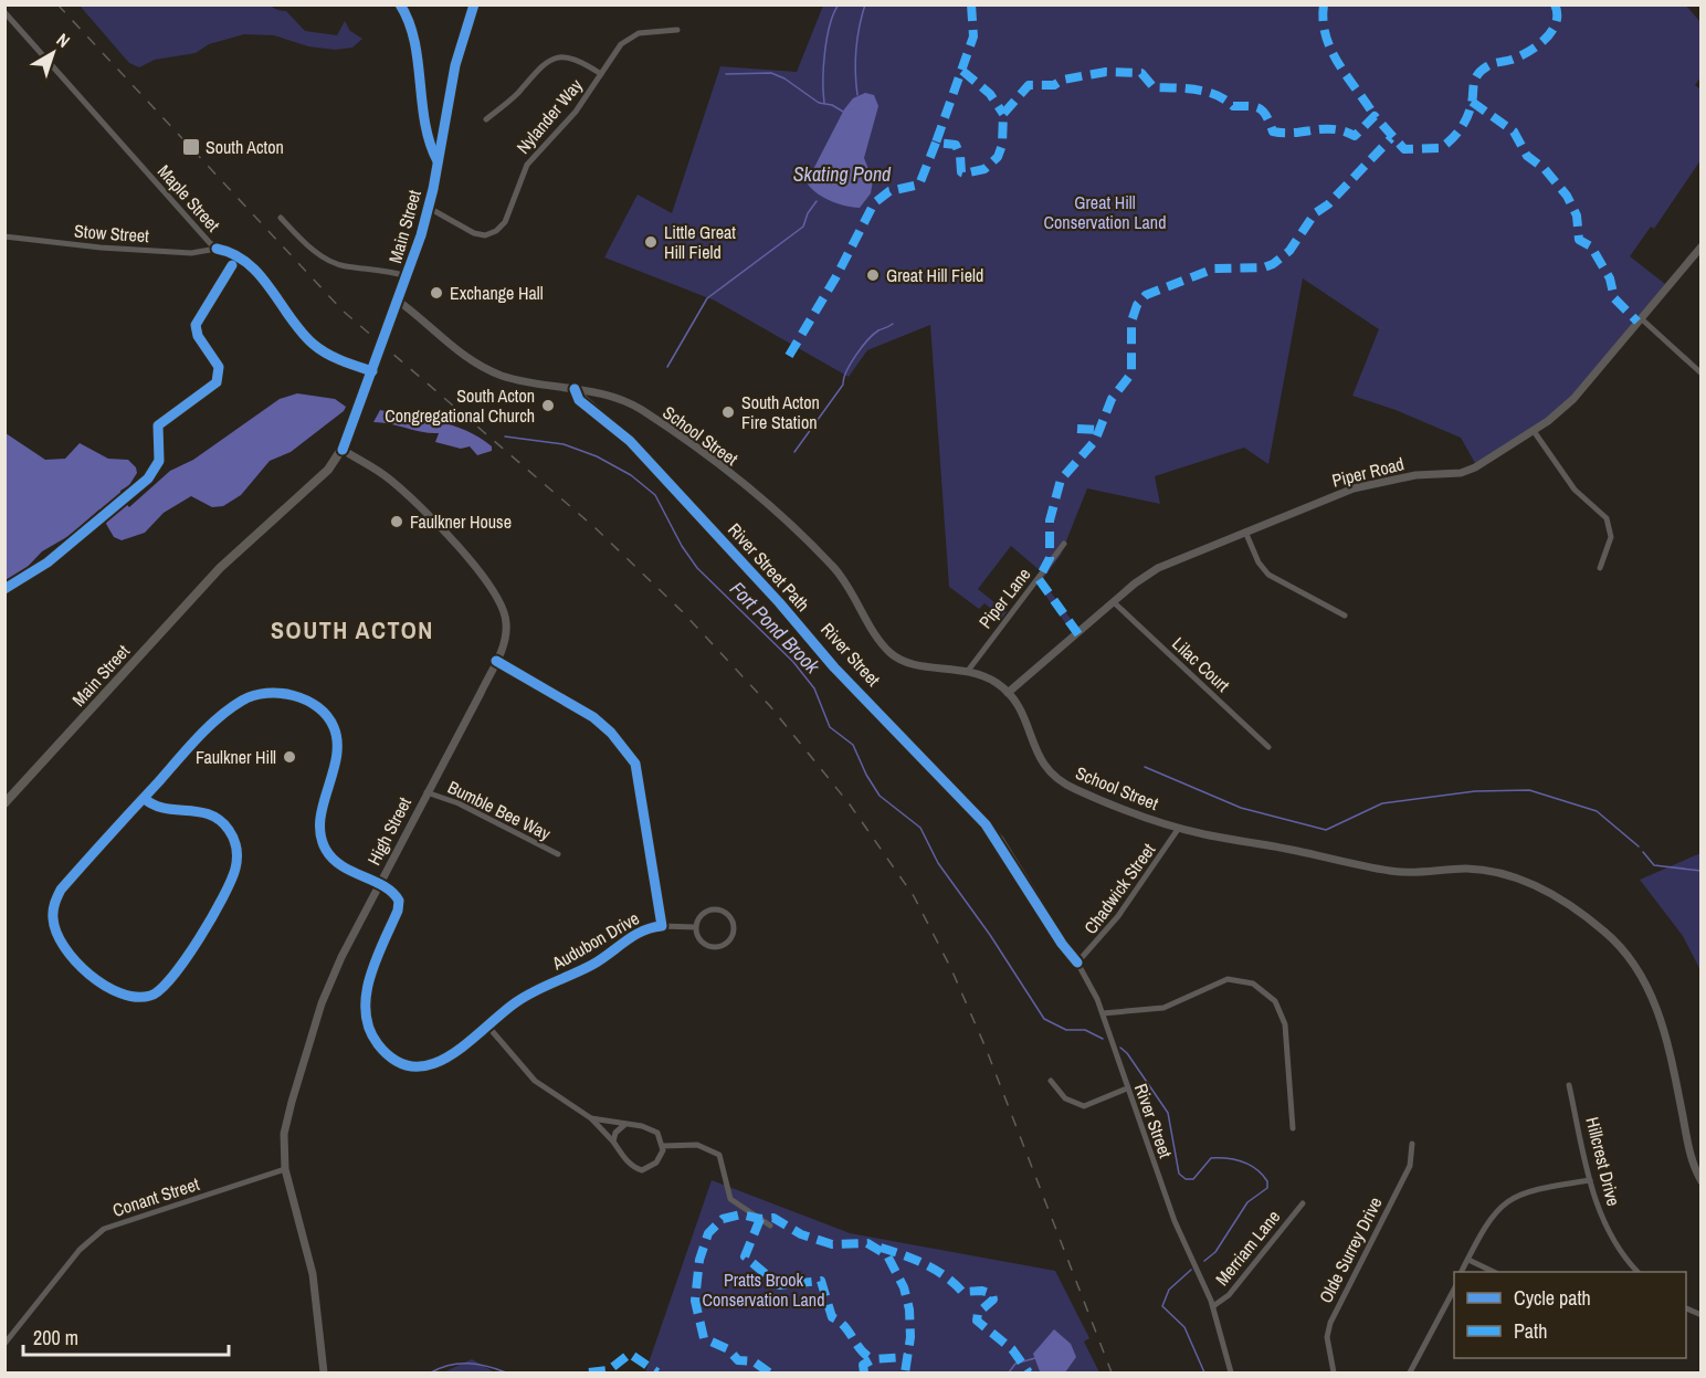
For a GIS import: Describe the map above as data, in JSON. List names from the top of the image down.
{
  "streets": {
    "main road": ["Main Street"],
    "street": [
      "Nylander Way",
      "Maple Street",
      "Stow Street",
      "School Street",
      "Piper Road",
      "Piper Lane",
      "River Street",
      "Lilac Court",
      "Bumble Bee Way",
      "High Street",
      "Chadwick Street",
      "Audubon Drive",
      "Hillcrest Drive",
      "Conant Street",
      "Merriam Lane",
      "Olde Surrey Drive"
    ],
    "cycle path": ["River Street Path"]
  },
  "crossings": [
    ["Nylander Way", "Main Street"],
    ["Maple Street", "Main Street"],
    ["Maple Street", "Stow Street"],
    ["Main Street", "School Street"],
    ["Main Street", "High Street"],
    ["School Street", "Piper Road"],
    ["School Street", "Piper Lane"],
    ["School Street", "River Street"],
    ["School Street", "Chadwick Street"],
    ["Piper Road", "Lilac Court"],
    ["River Street", "Chadwick Street"],
    ["River Street", "Merriam Lane"],
    ["Bumble Bee Way", "High Street"],
    ["High Street", "Audubon Drive"],
    ["High Street", "Conant Street"]
  ],
  "districts": ["SOUTH ACTON"],
  "water": ["Skating Pond", "Fort Pond Brook"],
  "parks": ["Great Hill Conservation Land", "Pratts Brook Conservation Land"],
  "places": {
    "transit": ["South Acton"],
    "other": [
      "Little Great Hill Field",
      "Great Hill Field",
      "Exchange Hall",
      "South Acton Congregational Church",
      "South Acton Fire Station",
      "Faulkner House",
      "Faulkner Hill"
    ]
  },
  "legend": ["Cycle path", "Path"],
  "scale_bar": "200 m",
  "north": "top right"
}
